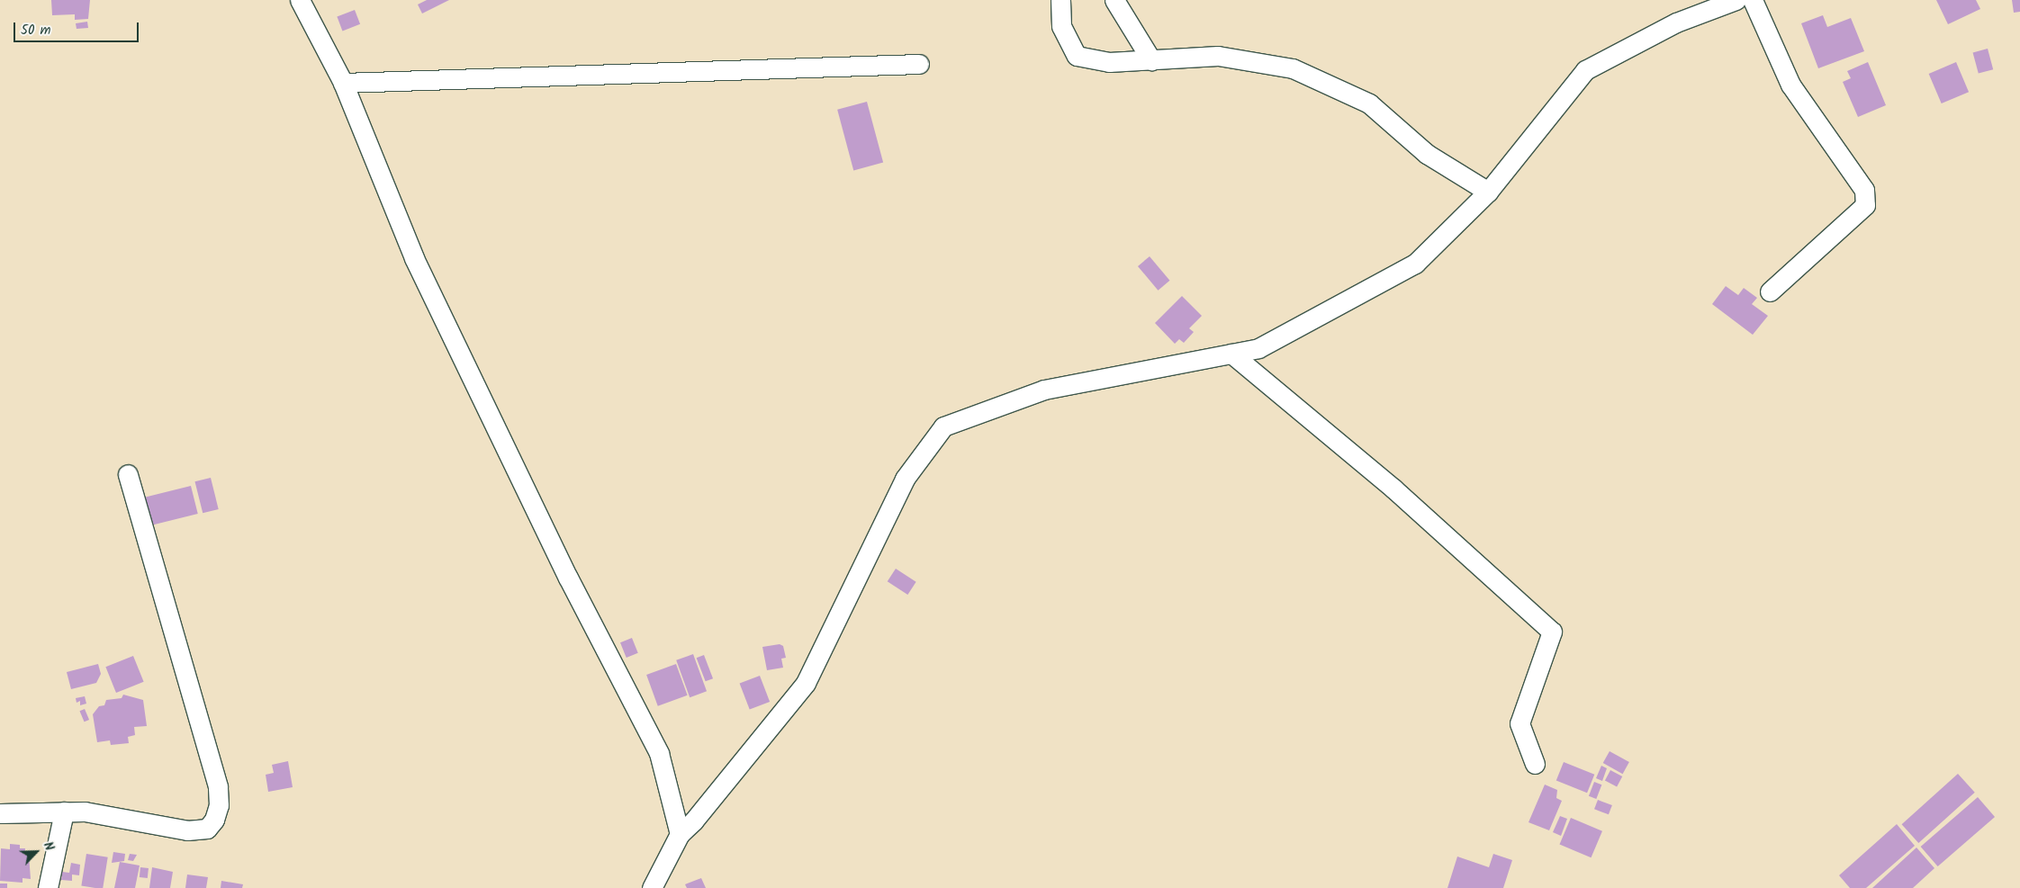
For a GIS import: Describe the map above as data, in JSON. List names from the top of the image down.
{
  "scale_bar": "50 m",
  "north": "top right"
}
